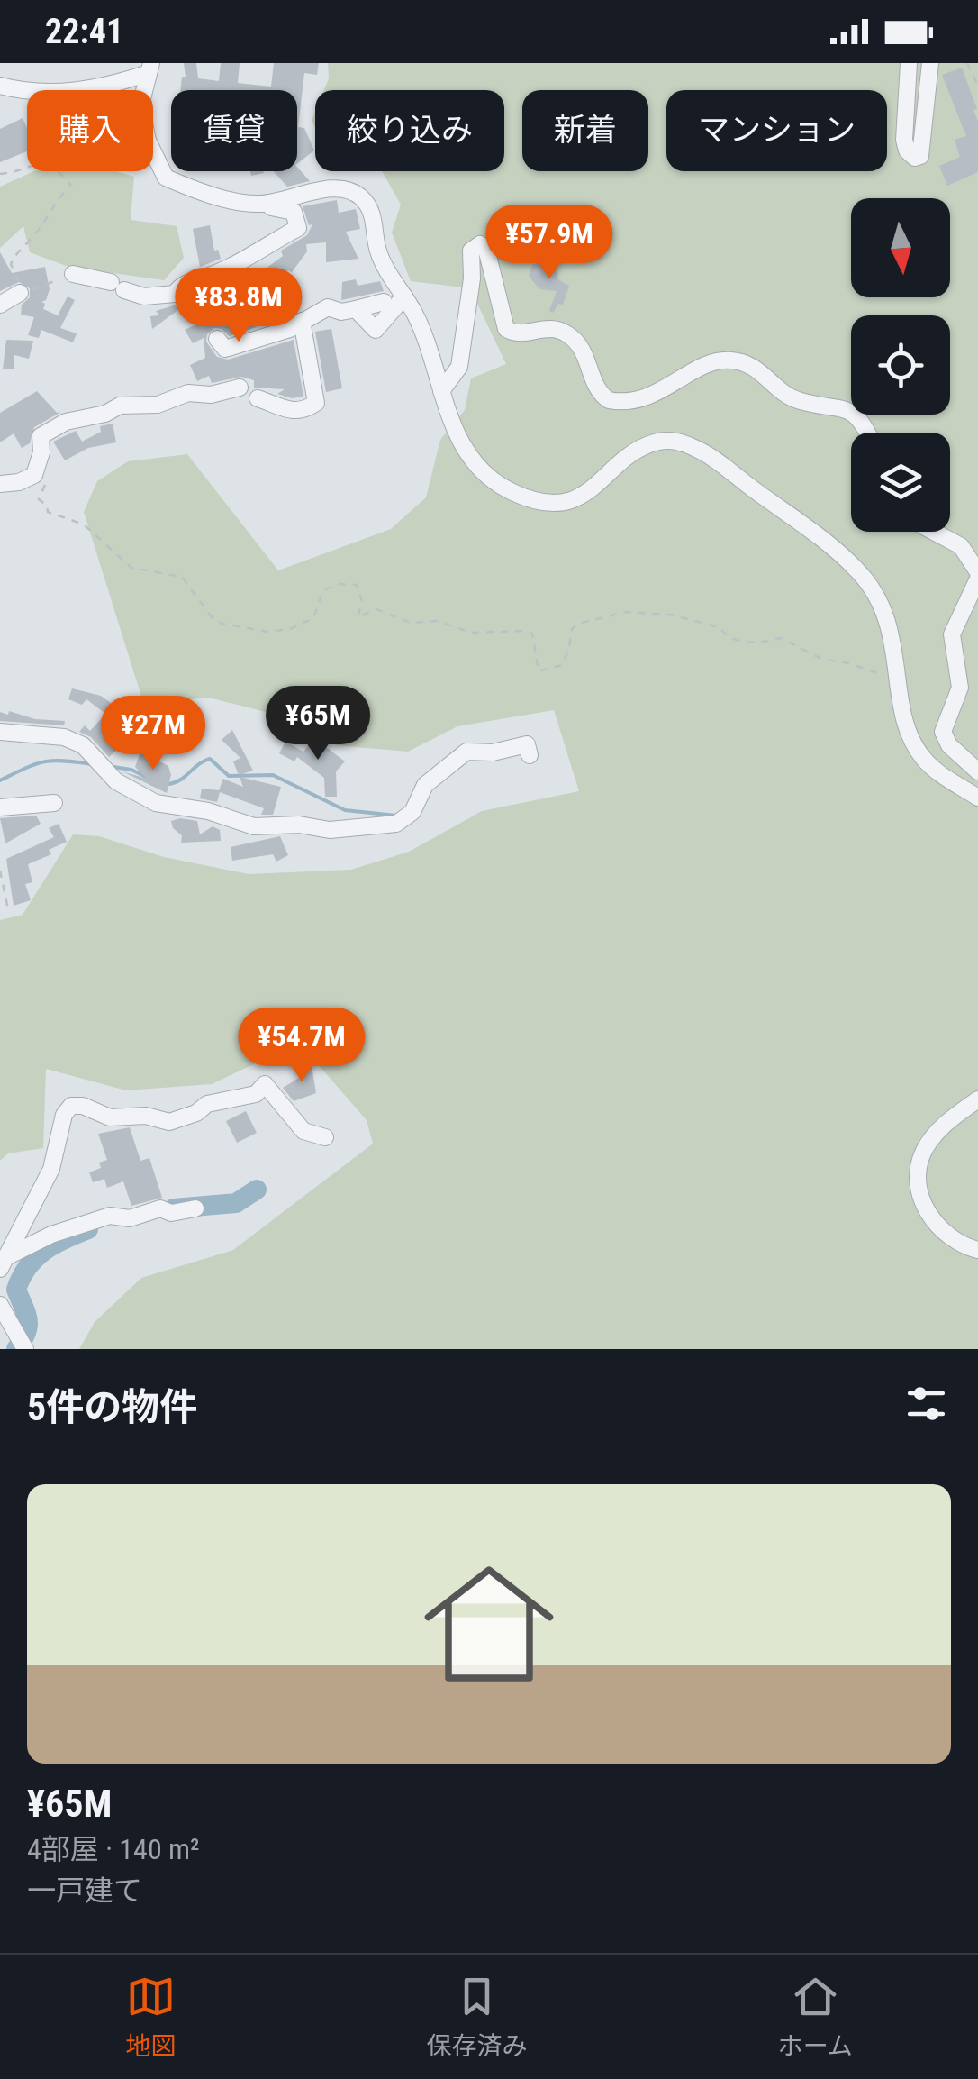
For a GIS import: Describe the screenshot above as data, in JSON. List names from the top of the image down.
{
  "north": "bottom",
  "page": {
    "status": "22:41",
    "chip": [
      "購入",
      "賃貸",
      "絞り込み",
      "新着",
      "マンション"
    ],
    "price": [
      "¥57.9M",
      "¥83.8M",
      "¥65M",
      "¥27M",
      "¥54.7M"
    ],
    "heading": "5件の物件",
    "list": [
      {
        "name": "¥65M",
        "note": "4部屋 · 140 m² · 一戸建て"
      }
    ],
    "tabs": ["地図", "保存済み", "ホーム"]
  }
}
